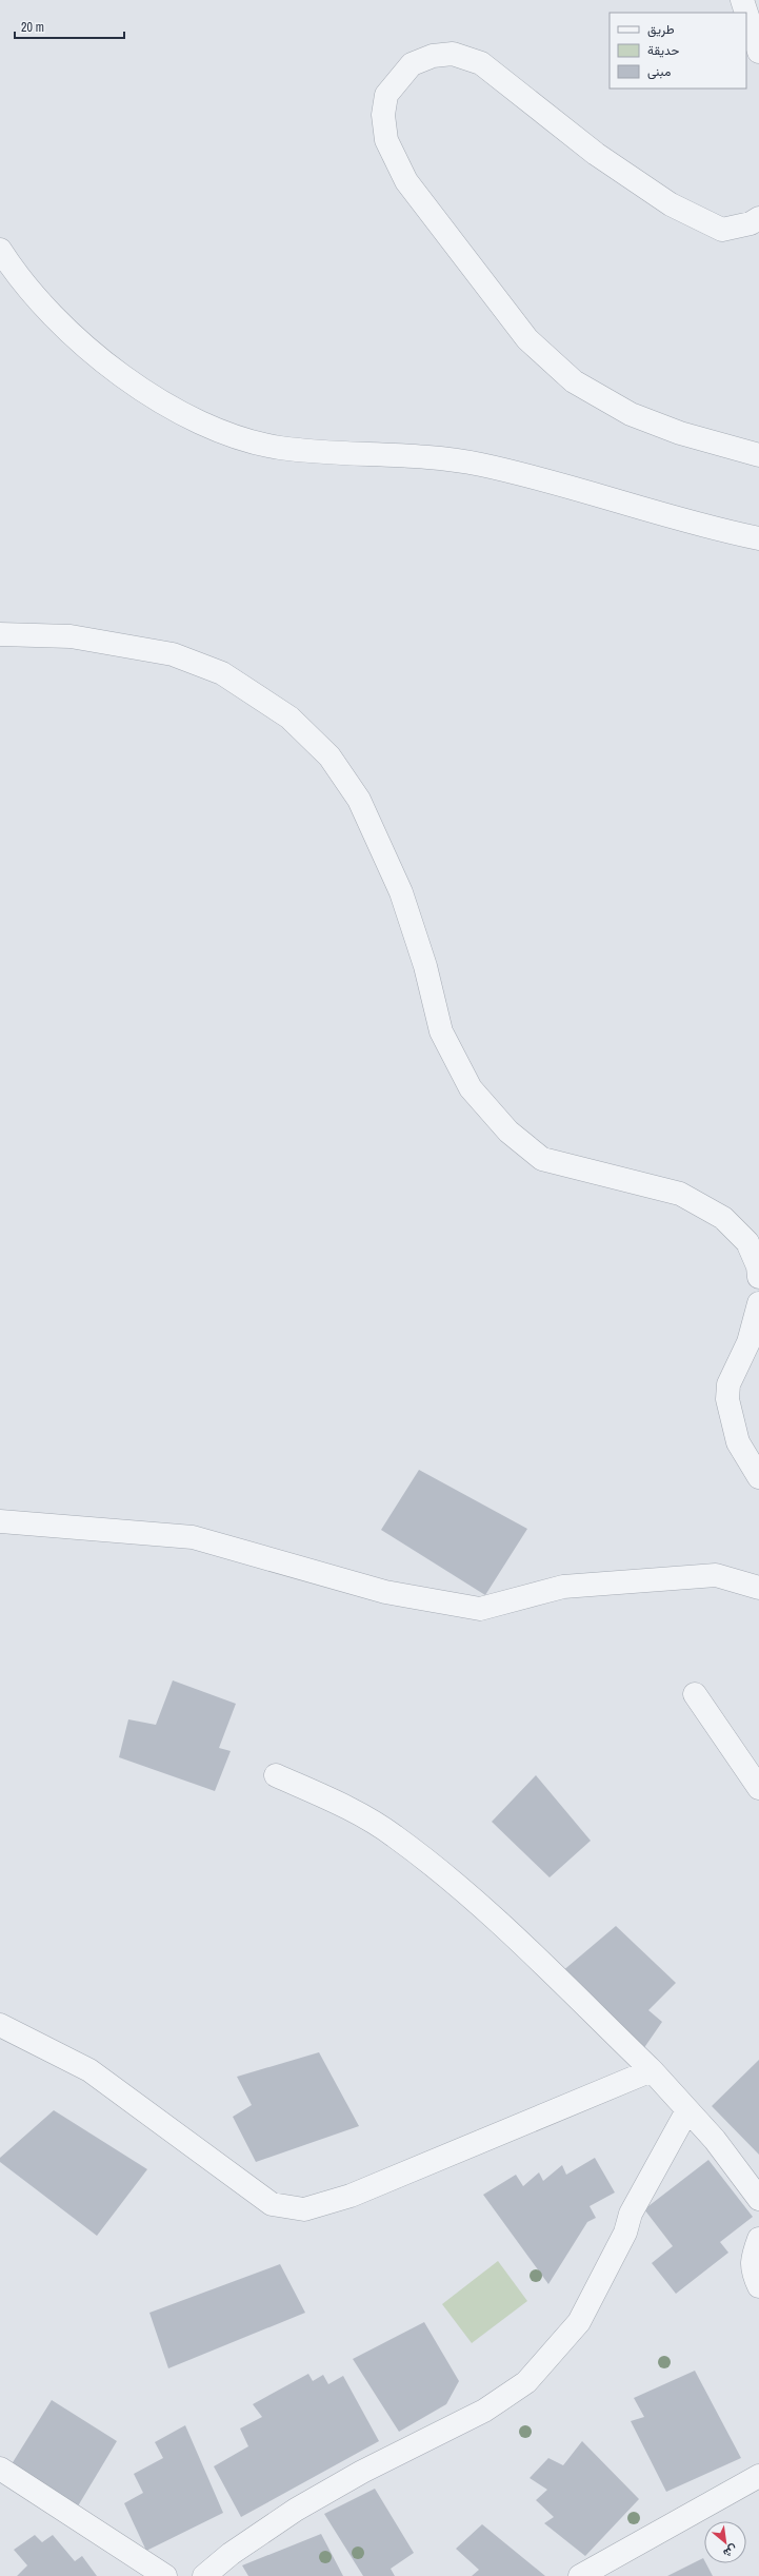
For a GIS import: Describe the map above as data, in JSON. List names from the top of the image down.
{
  "legend": ["طريق", "حديقة", "مبنى"],
  "scale_bar": "20 m",
  "north": "bottom right"
}
